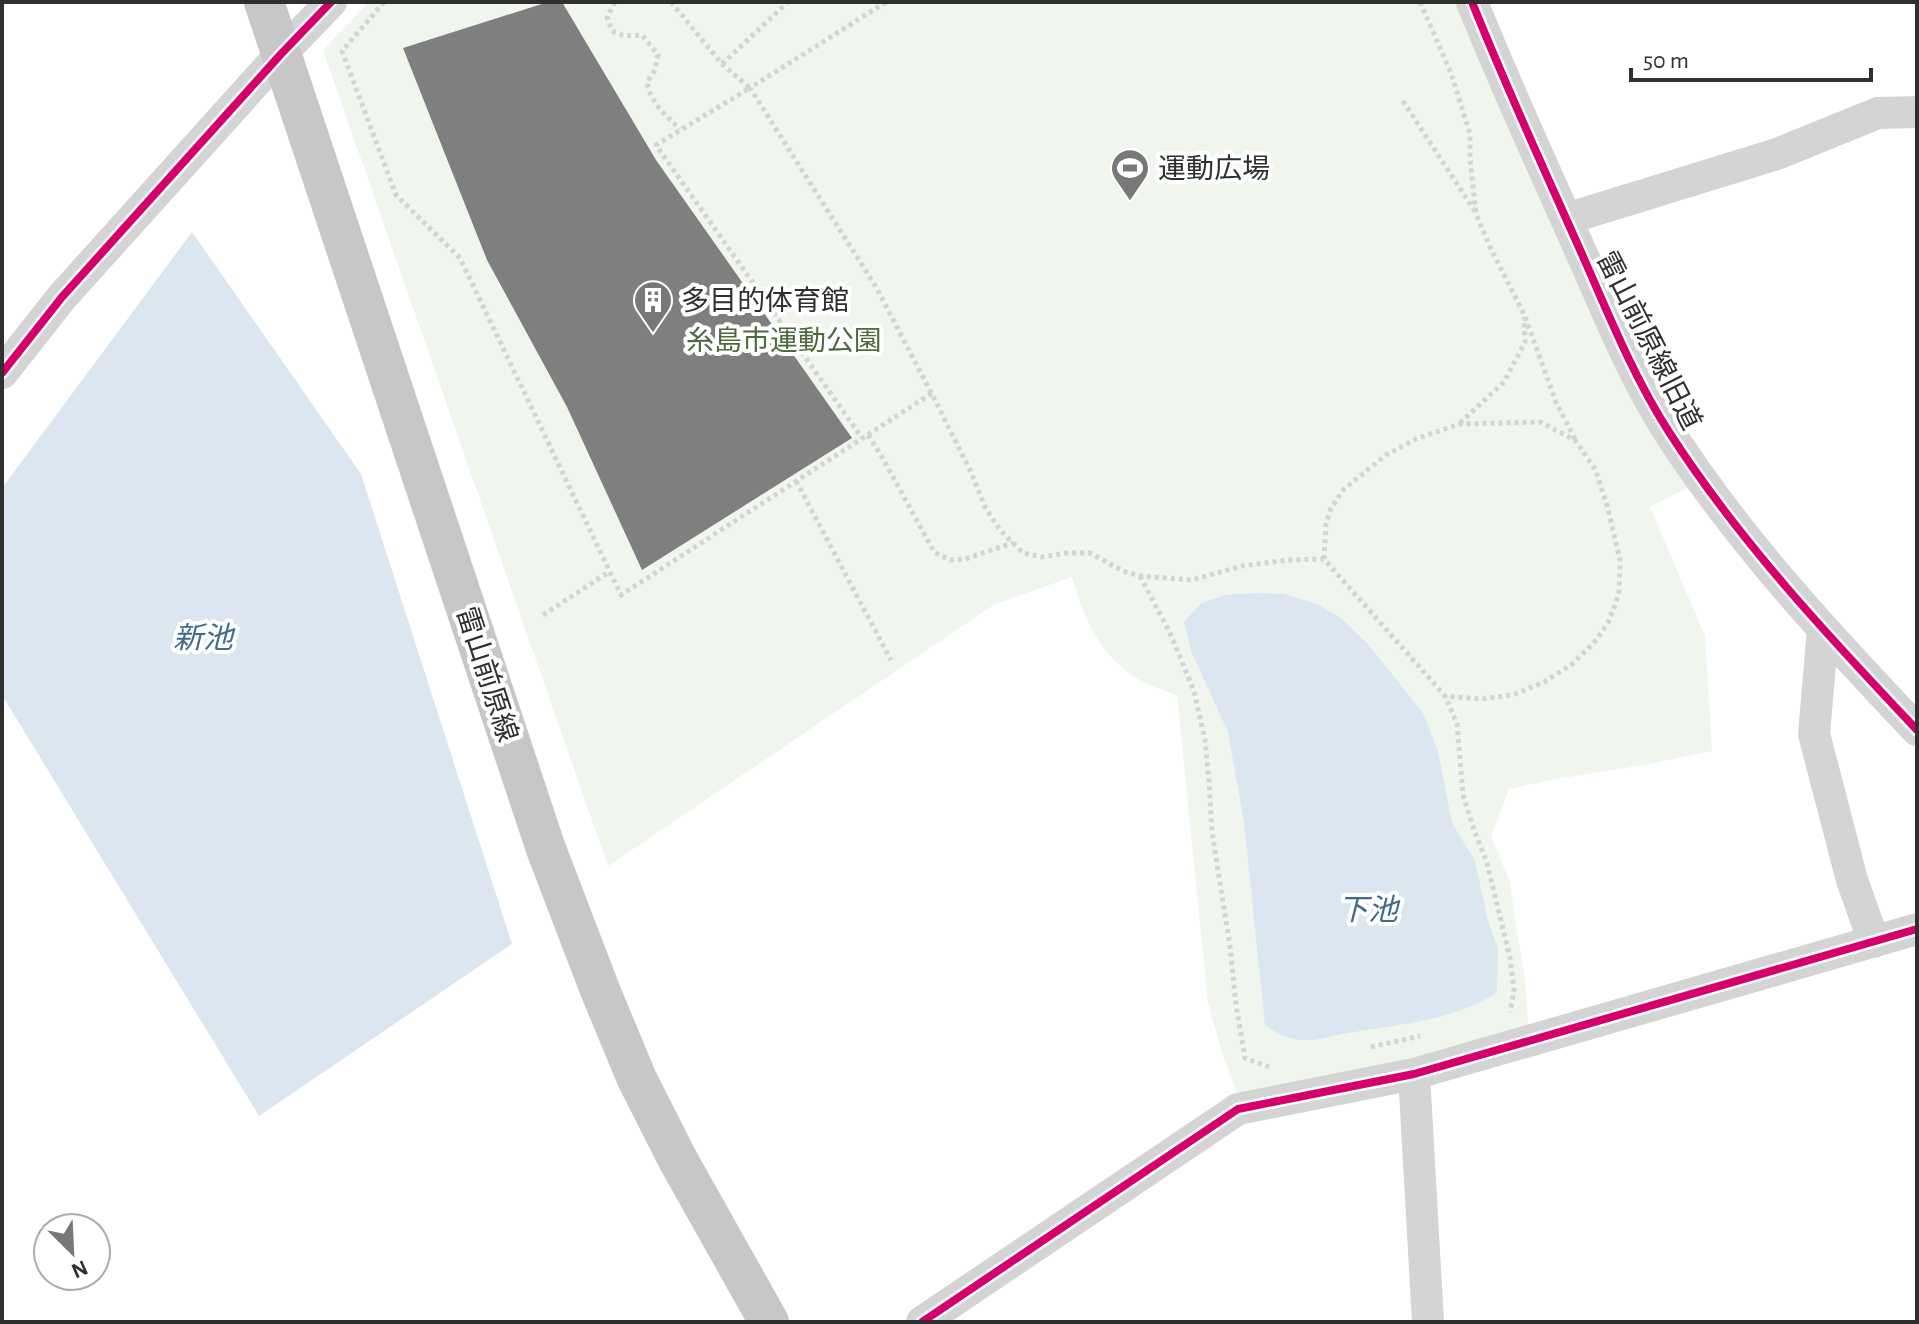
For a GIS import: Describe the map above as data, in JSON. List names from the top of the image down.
{
  "streets": {
    "main road": ["雷山前原線"],
    "street": ["雷山前原線旧道"]
  },
  "water": ["新池", "下池"],
  "parks": ["糸島市運動公園"],
  "places": {
    "sports": ["運動広場"],
    "building": ["多目的体育館"]
  },
  "scale_bar": "50 m",
  "north": "bottom right"
}
